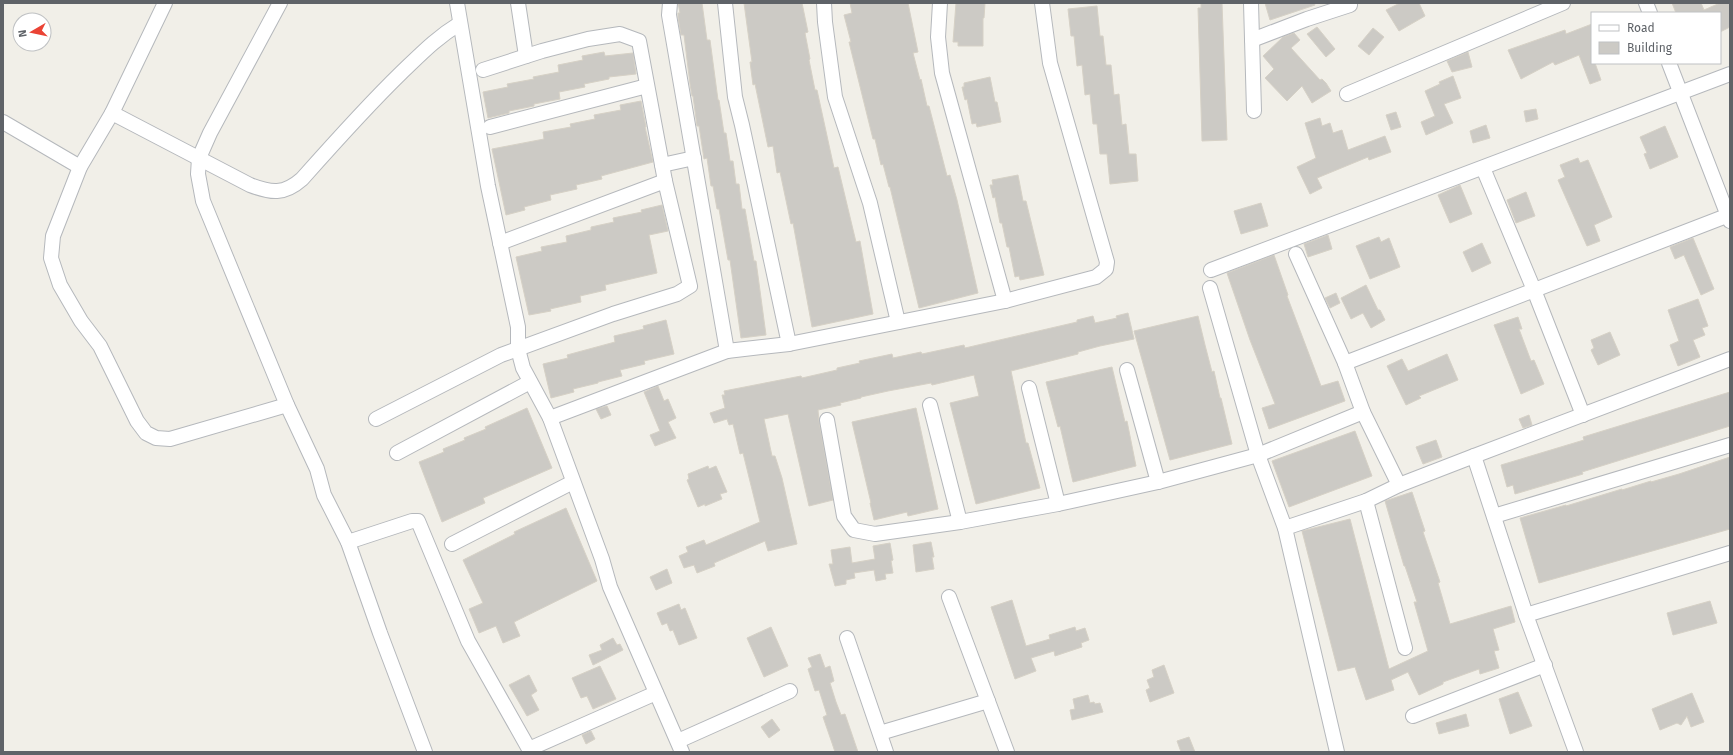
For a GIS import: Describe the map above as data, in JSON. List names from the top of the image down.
{
  "legend": ["Road", "Building"],
  "north": "left"
}
